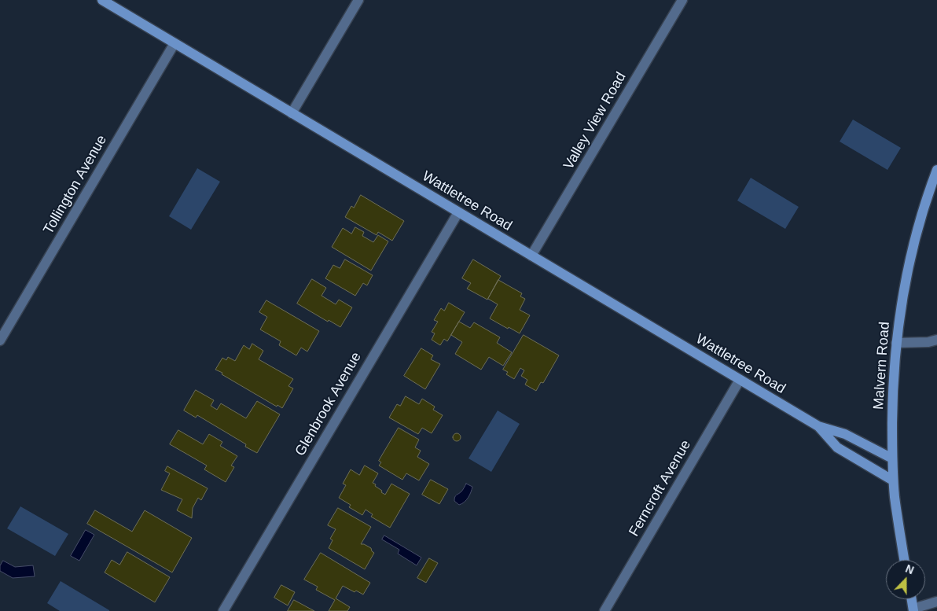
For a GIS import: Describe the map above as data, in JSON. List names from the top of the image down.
{
  "streets": {
    "main road": ["Wattletree Road", "Malvern Road"],
    "street": [
      "Valley View Road",
      "Tollington Avenue",
      "Glenbrook Avenue",
      "Ferncroft Avenue"
    ]
  },
  "crossings": [
    ["Valley View Road", "Wattletree Road"],
    ["Tollington Avenue", "Wattletree Road"],
    ["Wattletree Road", "Malvern Road"],
    ["Wattletree Road", "Glenbrook Avenue"],
    ["Wattletree Road", "Ferncroft Avenue"]
  ],
  "north": "top"
}
